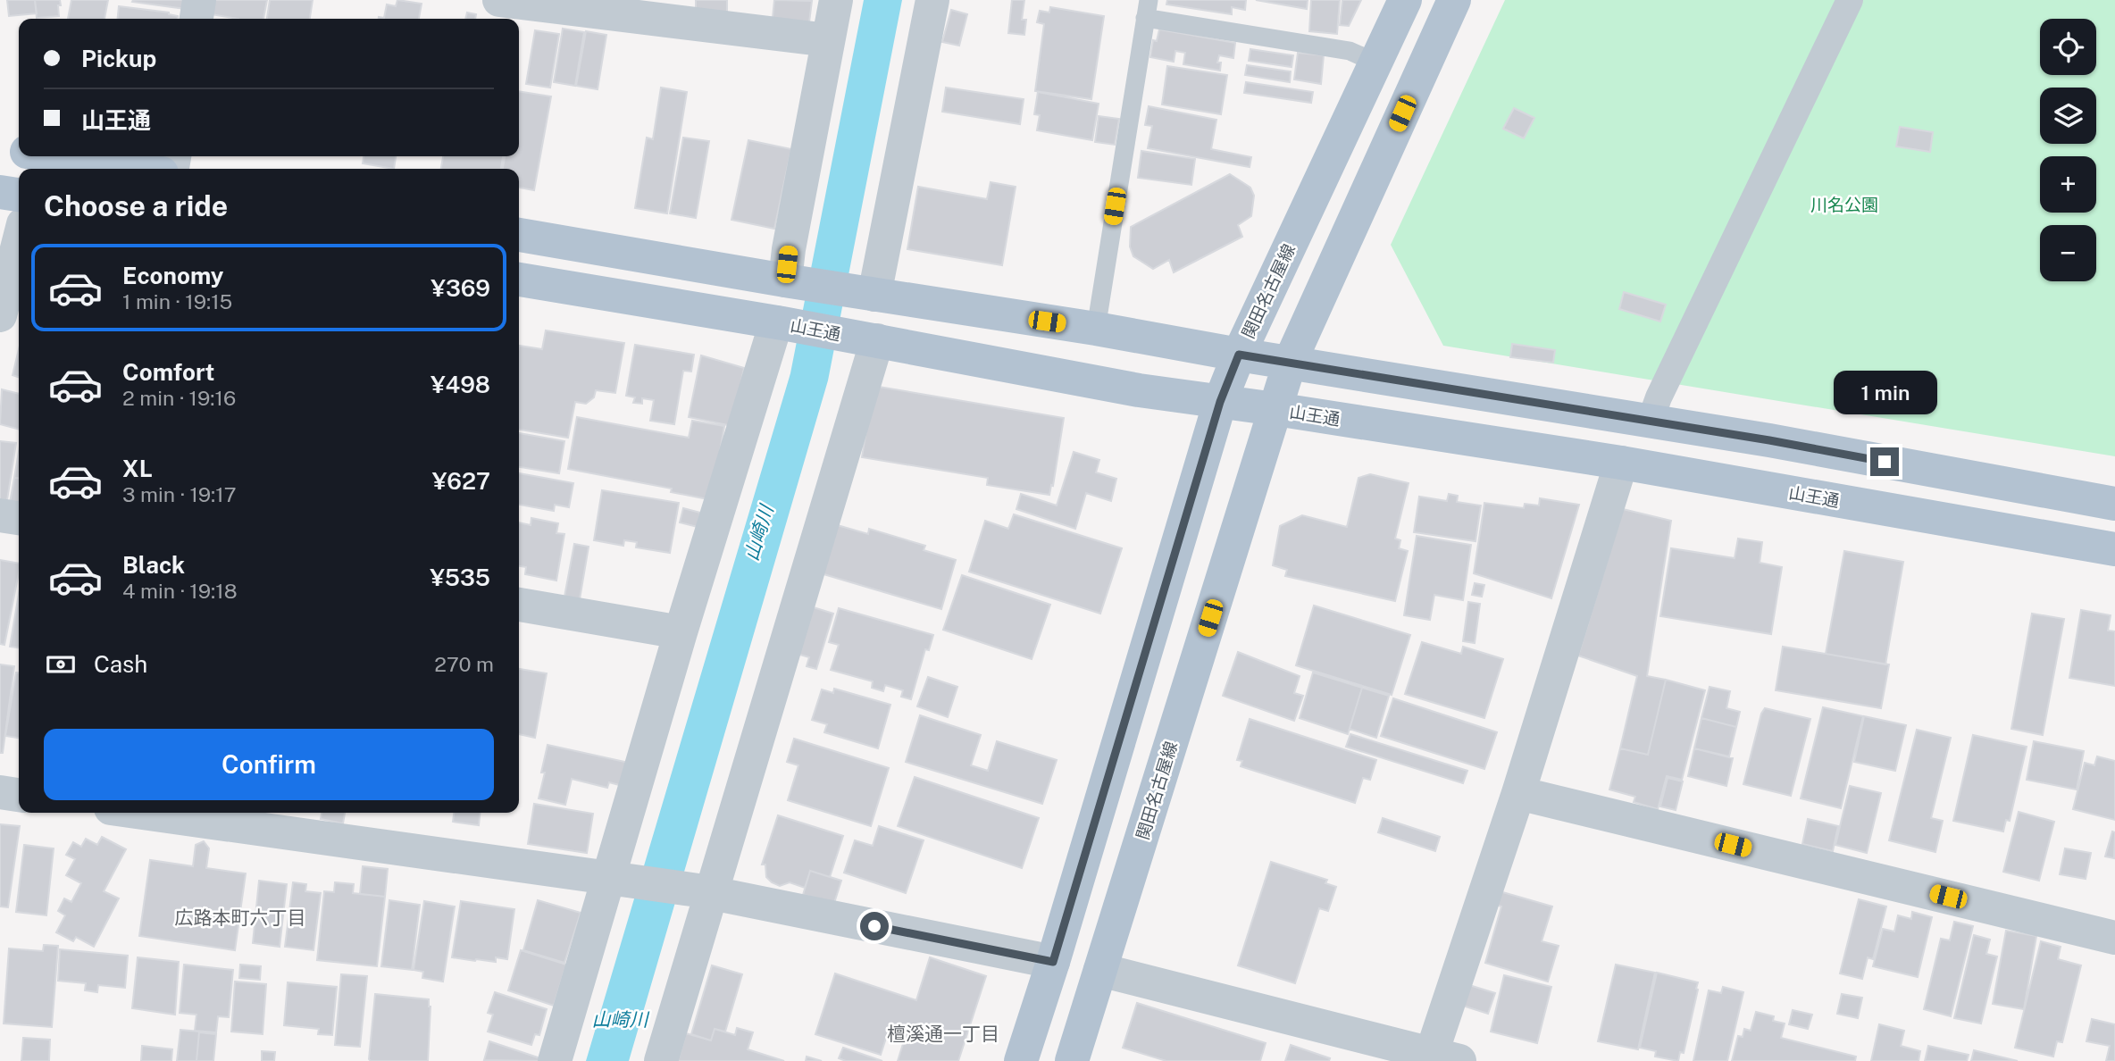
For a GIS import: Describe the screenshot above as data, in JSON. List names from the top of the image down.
{
  "streets": {
    "main road": ["関田名古屋線", "山王通"]
  },
  "crossings": [
    ["関田名古屋線", "山王通"]
  ],
  "districts": ["広路本町六丁目", "檀溪通一丁目"],
  "water": ["山崎川"],
  "parks": ["川名公園"],
  "page": {
    "map_buttons": ["+", "−"],
    "banner": ["Pickup", "山王通"],
    "heading": "Choose a ride",
    "list": [
      {
        "name": "Economy",
        "note": "1 min · 19:15",
        "value": "¥369"
      },
      {
        "name": "Comfort",
        "note": "2 min · 19:16",
        "value": "¥498"
      },
      {
        "name": "XL",
        "note": "3 min · 19:17",
        "value": "¥627"
      },
      {
        "name": "Black",
        "note": "4 min · 19:18",
        "value": "¥535"
      }
    ],
    "bubble": "1 min",
    "pay": ["Cash", "270 m"],
    "buttons": "Confirm"
  }
}
